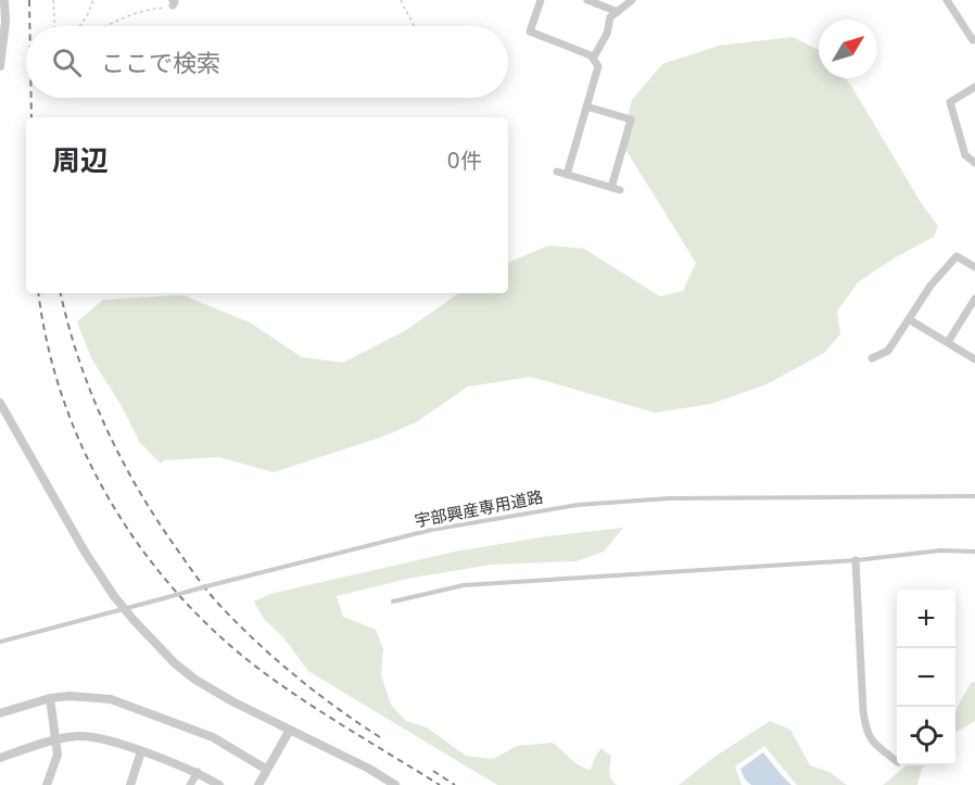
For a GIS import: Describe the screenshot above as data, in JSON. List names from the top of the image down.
{
  "streets": {
    "lane": ["宇部興産専用道路"]
  },
  "north": "top right",
  "page": {
    "search": "ここで検索",
    "heading": ["周辺", "0件"],
    "map_buttons": ["+", "−"]
  }
}
